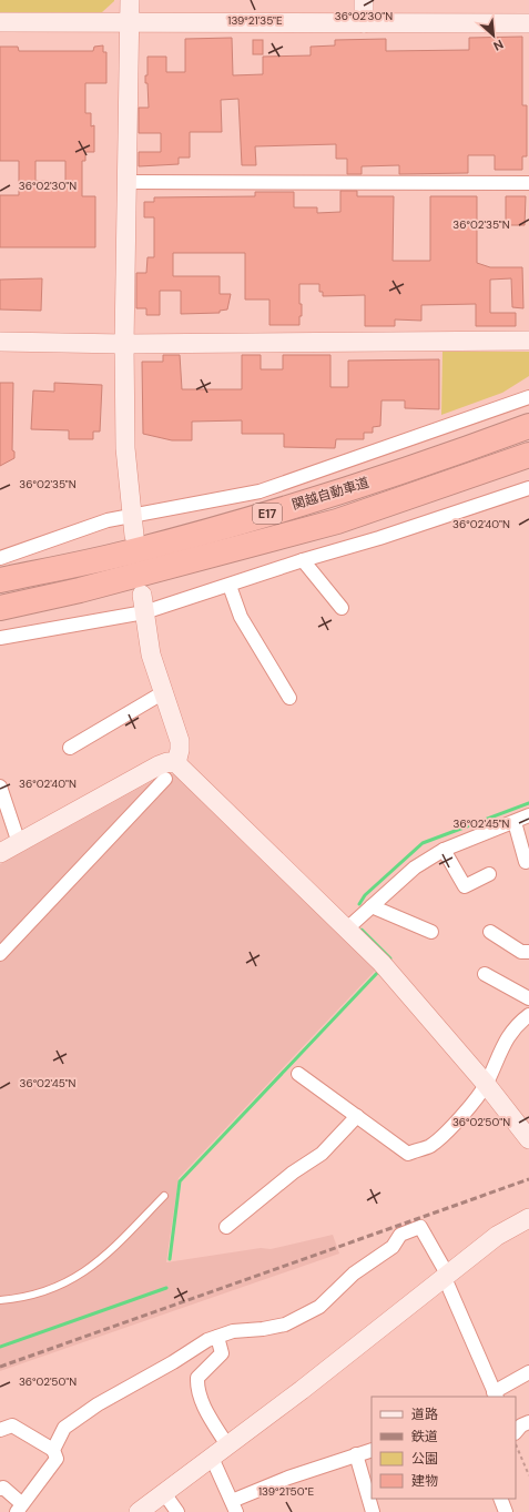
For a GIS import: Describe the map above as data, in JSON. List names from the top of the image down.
{
  "streets": {
    "highway": ["関越自動車道", "E17"]
  },
  "legend": [
    "道路",
    "鉄道",
    "公園",
    "建物"
  ],
  "north": "bottom right",
  "coordinates": [
    "36°02'30\"N",
    "139°21'35\"E",
    "36°02'35\"N",
    "36°02'40\"N",
    "36°02'45\"N",
    "36°02'50\"N",
    "139°21'50\"E"
  ]
}
